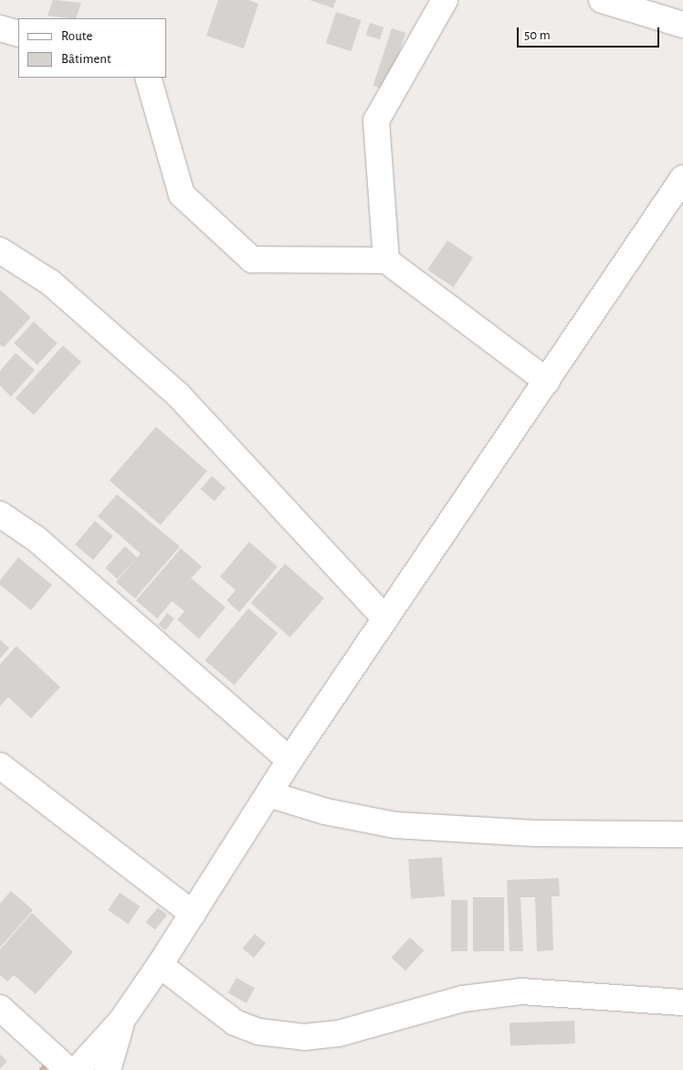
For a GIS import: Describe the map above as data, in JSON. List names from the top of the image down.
{
  "legend": ["Route", "Bâtiment"],
  "scale_bar": "50 m"
}
